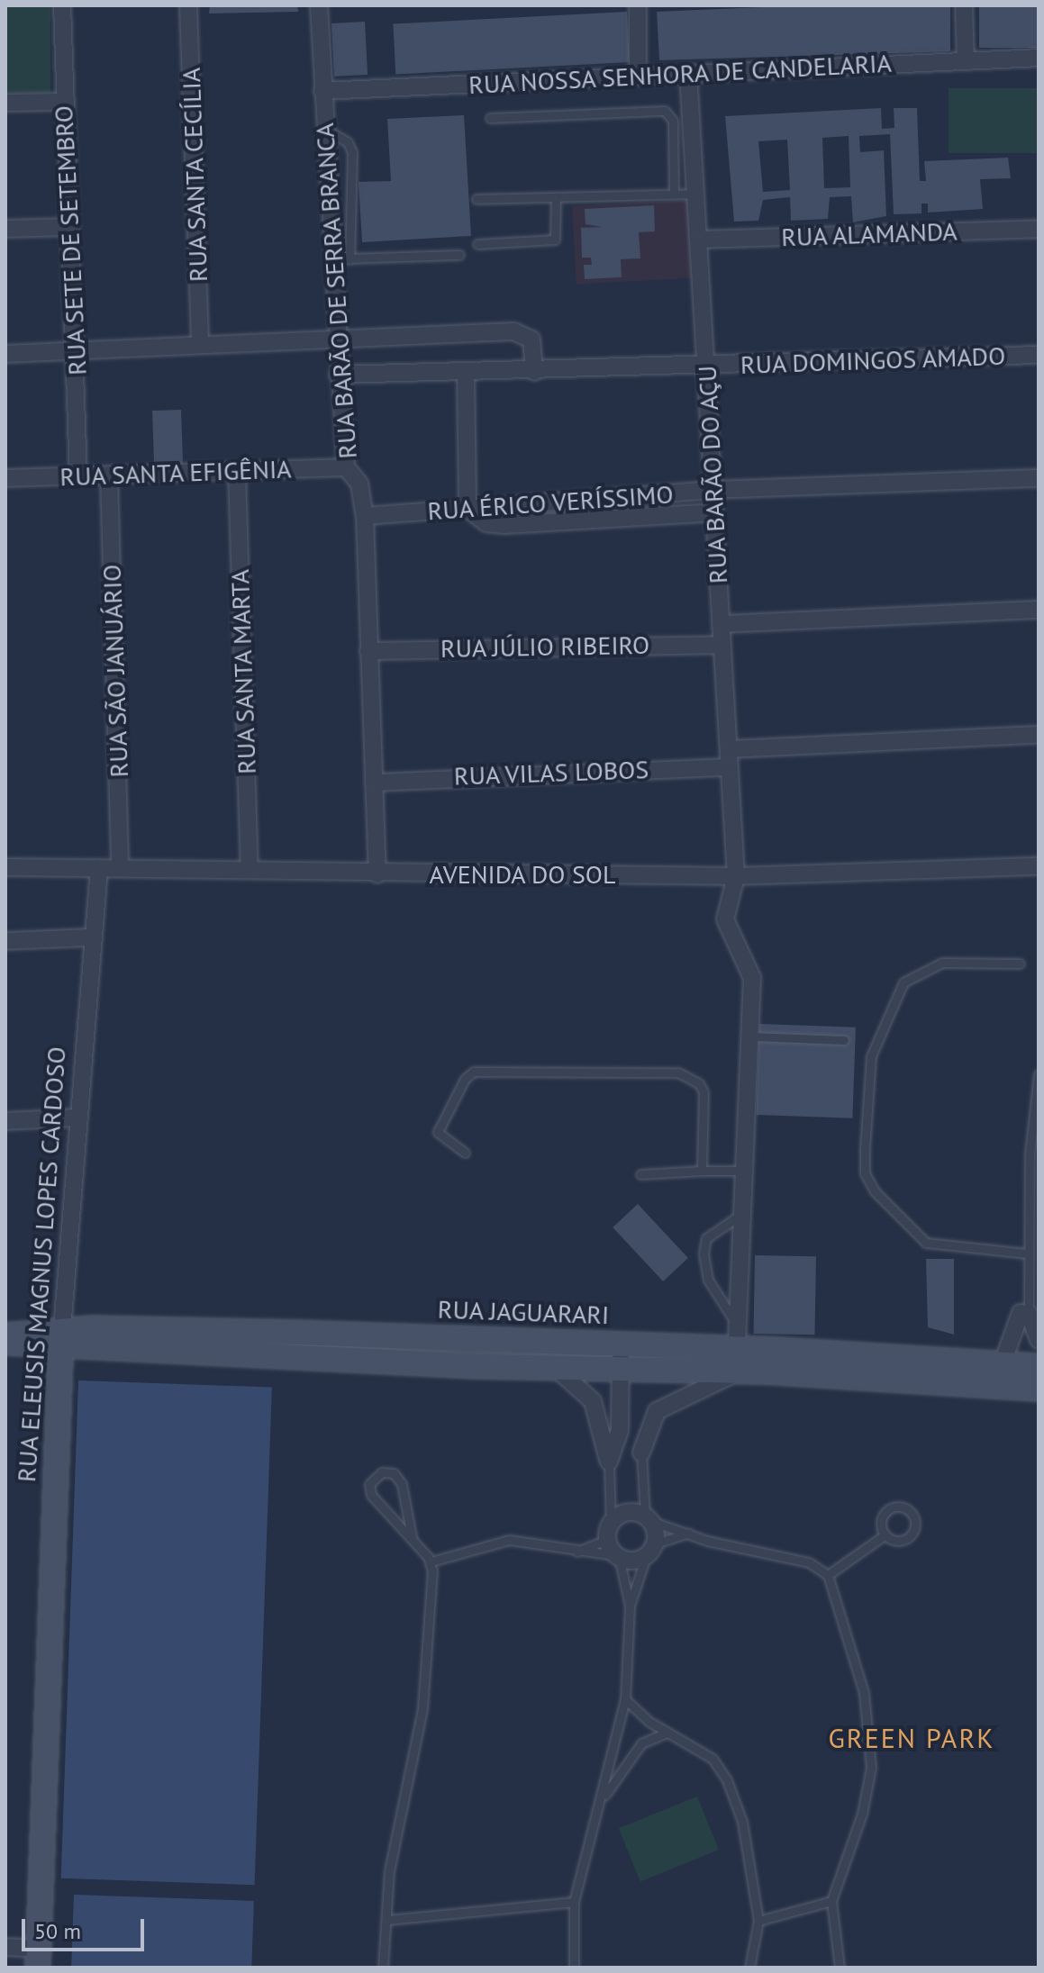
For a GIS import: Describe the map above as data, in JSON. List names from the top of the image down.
{
  "streets": {
    "main road": ["RUA ELEUSIS MAGNUS LOPES CARDOSO", "RUA JAGUARARI"],
    "street": [
      "RUA NOSSA SENHORA DE CANDELARIA",
      "RUA SANTA CECÍLIA",
      "RUA ALAMANDA",
      "RUA SETE DE SETEMBRO",
      "RUA BARÃO DE SERRA BRANCA",
      "RUA DOMINGOS AMADO",
      "RUA SANTA EFIGÊNIA",
      "RUA BARÃO DO AÇU",
      "RUA ÉRICO VERÍSSIMO",
      "RUA JÚLIO RIBEIRO",
      "RUA SÃO JANUÁRIO",
      "RUA SANTA MARTA",
      "RUA VILAS LOBOS",
      "AVENIDA DO SOL"
    ]
  },
  "crossings": [
    ["RUA NOSSA SENHORA DE CANDELARIA", "RUA BARÃO DE SERRA BRANCA"],
    ["RUA NOSSA SENHORA DE CANDELARIA", "RUA BARÃO DO AÇU"],
    ["RUA ALAMANDA", "RUA BARÃO DO AÇU"],
    ["RUA SETE DE SETEMBRO", "RUA SANTA EFIGÊNIA"],
    ["RUA BARÃO DE SERRA BRANCA", "RUA DOMINGOS AMADO"],
    ["RUA BARÃO DE SERRA BRANCA", "RUA SANTA EFIGÊNIA"],
    ["RUA BARÃO DE SERRA BRANCA", "RUA ÉRICO VERÍSSIMO"],
    ["RUA BARÃO DE SERRA BRANCA", "RUA JÚLIO RIBEIRO"],
    ["RUA BARÃO DE SERRA BRANCA", "RUA VILAS LOBOS"],
    ["RUA BARÃO DE SERRA BRANCA", "AVENIDA DO SOL"],
    ["RUA DOMINGOS AMADO", "RUA BARÃO DO AÇU"],
    ["RUA SANTA EFIGÊNIA", "RUA SÃO JANUÁRIO"],
    ["RUA SANTA EFIGÊNIA", "RUA SANTA MARTA"],
    ["RUA BARÃO DO AÇU", "RUA ÉRICO VERÍSSIMO"],
    ["RUA BARÃO DO AÇU", "RUA JÚLIO RIBEIRO"],
    ["RUA BARÃO DO AÇU", "RUA VILAS LOBOS"],
    ["RUA BARÃO DO AÇU", "AVENIDA DO SOL"],
    ["RUA BARÃO DO AÇU", "RUA JAGUARARI"],
    ["RUA SÃO JANUÁRIO", "AVENIDA DO SOL"],
    ["RUA SANTA MARTA", "AVENIDA DO SOL"],
    ["AVENIDA DO SOL", "RUA ELEUSIS MAGNUS LOPES CARDOSO"],
    ["RUA ELEUSIS MAGNUS LOPES CARDOSO", "RUA JAGUARARI"]
  ],
  "districts": ["GREEN PARK"],
  "scale_bar": "50 m"
}
